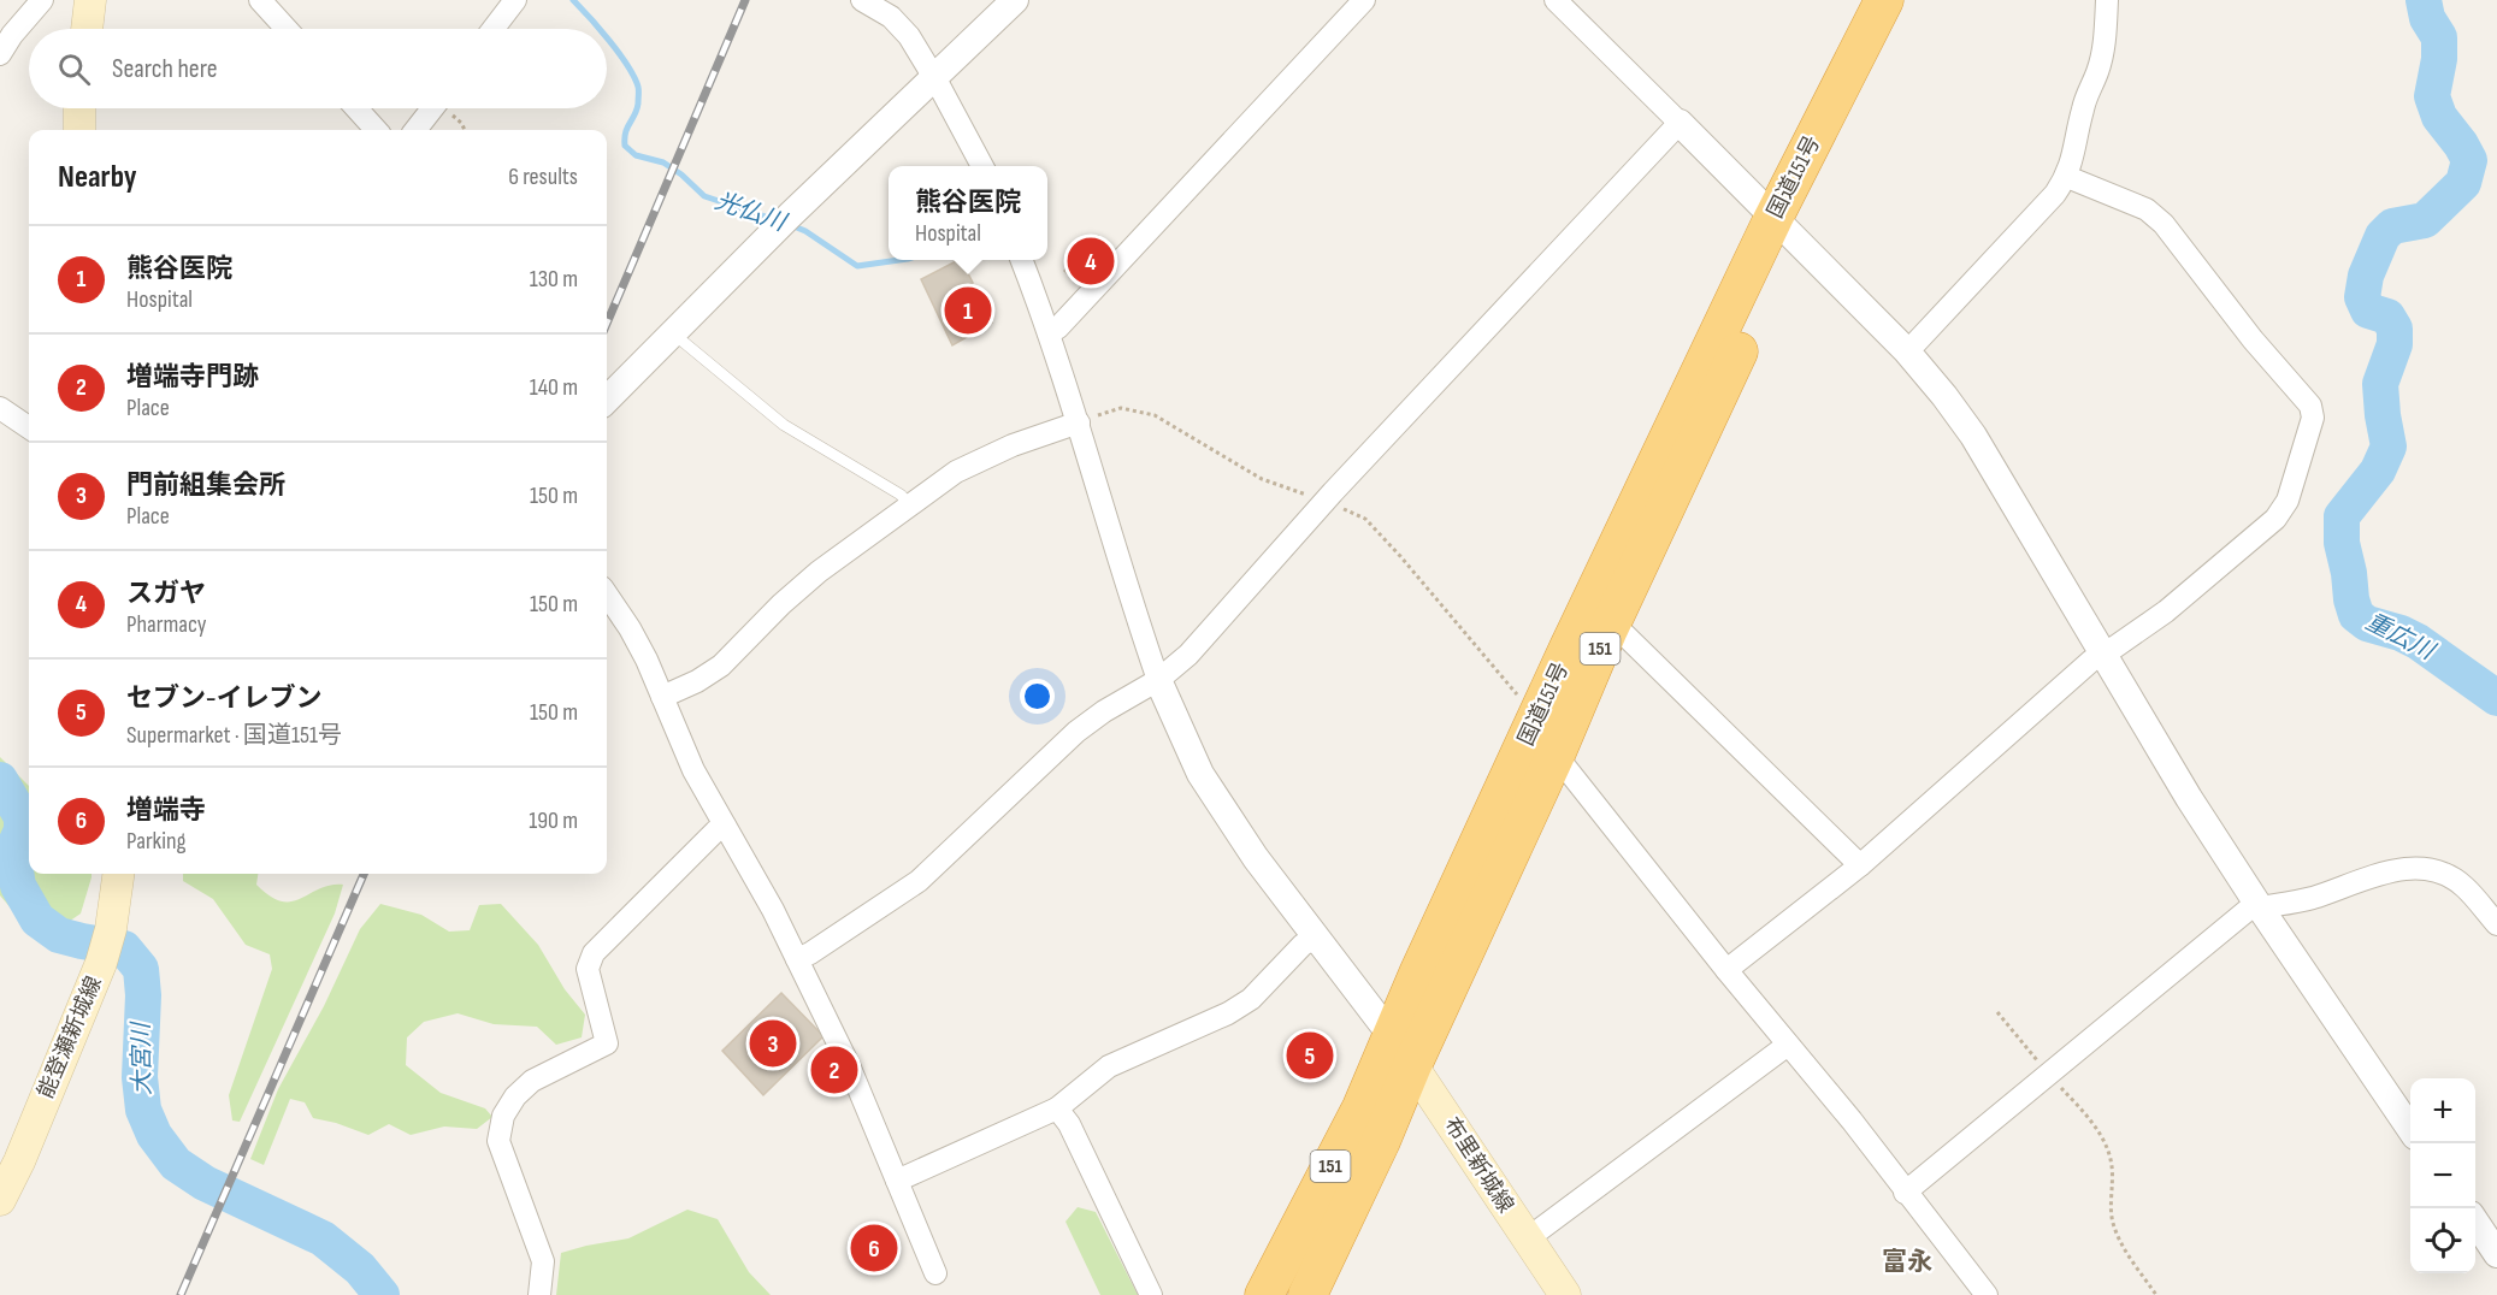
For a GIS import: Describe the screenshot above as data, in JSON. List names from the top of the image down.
{
  "streets": {
    "highway": ["国道151号", "151"],
    "main road": ["能登瀬新城線", "布里新城線"]
  },
  "crossings": [
    ["国道151号", "布里新城線"]
  ],
  "districts": ["富永"],
  "water": ["光仏川", "重広川", "大宮川"],
  "page": {
    "search": "Search here",
    "heading": ["Nearby", "6 results"],
    "popup": ["熊谷医院", "Hospital"],
    "list": [
      {
        "mark": "1",
        "name": "熊谷医院",
        "note": "Hospital",
        "value": "130 m"
      },
      {
        "mark": "2",
        "name": "増端寺門跡",
        "note": "Place",
        "value": "140 m"
      },
      {
        "mark": "3",
        "name": "門前組集会所",
        "note": "Place",
        "value": "150 m"
      },
      {
        "mark": "4",
        "name": "スガヤ",
        "note": "Pharmacy",
        "value": "150 m"
      },
      {
        "mark": "5",
        "name": "セブン-イレブン",
        "note": "Supermarket · 国道151号",
        "value": "150 m"
      },
      {
        "mark": "6",
        "name": "増端寺",
        "note": "Parking",
        "value": "190 m"
      }
    ],
    "pins": [
      "4",
      "1",
      "3",
      "5",
      "2",
      "6"
    ],
    "map_buttons": ["+", "−"]
  }
}
